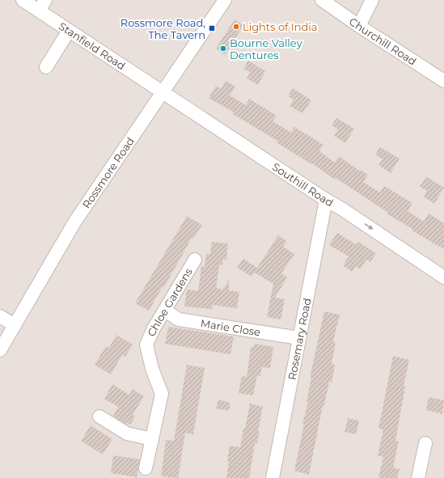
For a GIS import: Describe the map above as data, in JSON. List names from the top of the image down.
{
  "streets": {
    "street": [
      "Churchill Road",
      "Stanfield Road",
      "Rossmore Road",
      "Southill Road",
      "Chloe Gardens",
      "Marie Close",
      "Rosemary Road"
    ]
  },
  "crossings": [
    ["Stanfield Road", "Rossmore Road"],
    ["Stanfield Road", "Southill Road"],
    ["Rossmore Road", "Southill Road"],
    ["Southill Road", "Rosemary Road"],
    ["Chloe Gardens", "Marie Close"],
    ["Marie Close", "Rosemary Road"]
  ],
  "one_way": ["Southill Road"],
  "places": {
    "other": ["Lights of India", "Bourne Valley Dentures"],
    "transit": ["Rossmore Road, The Tavern"]
  }
}
